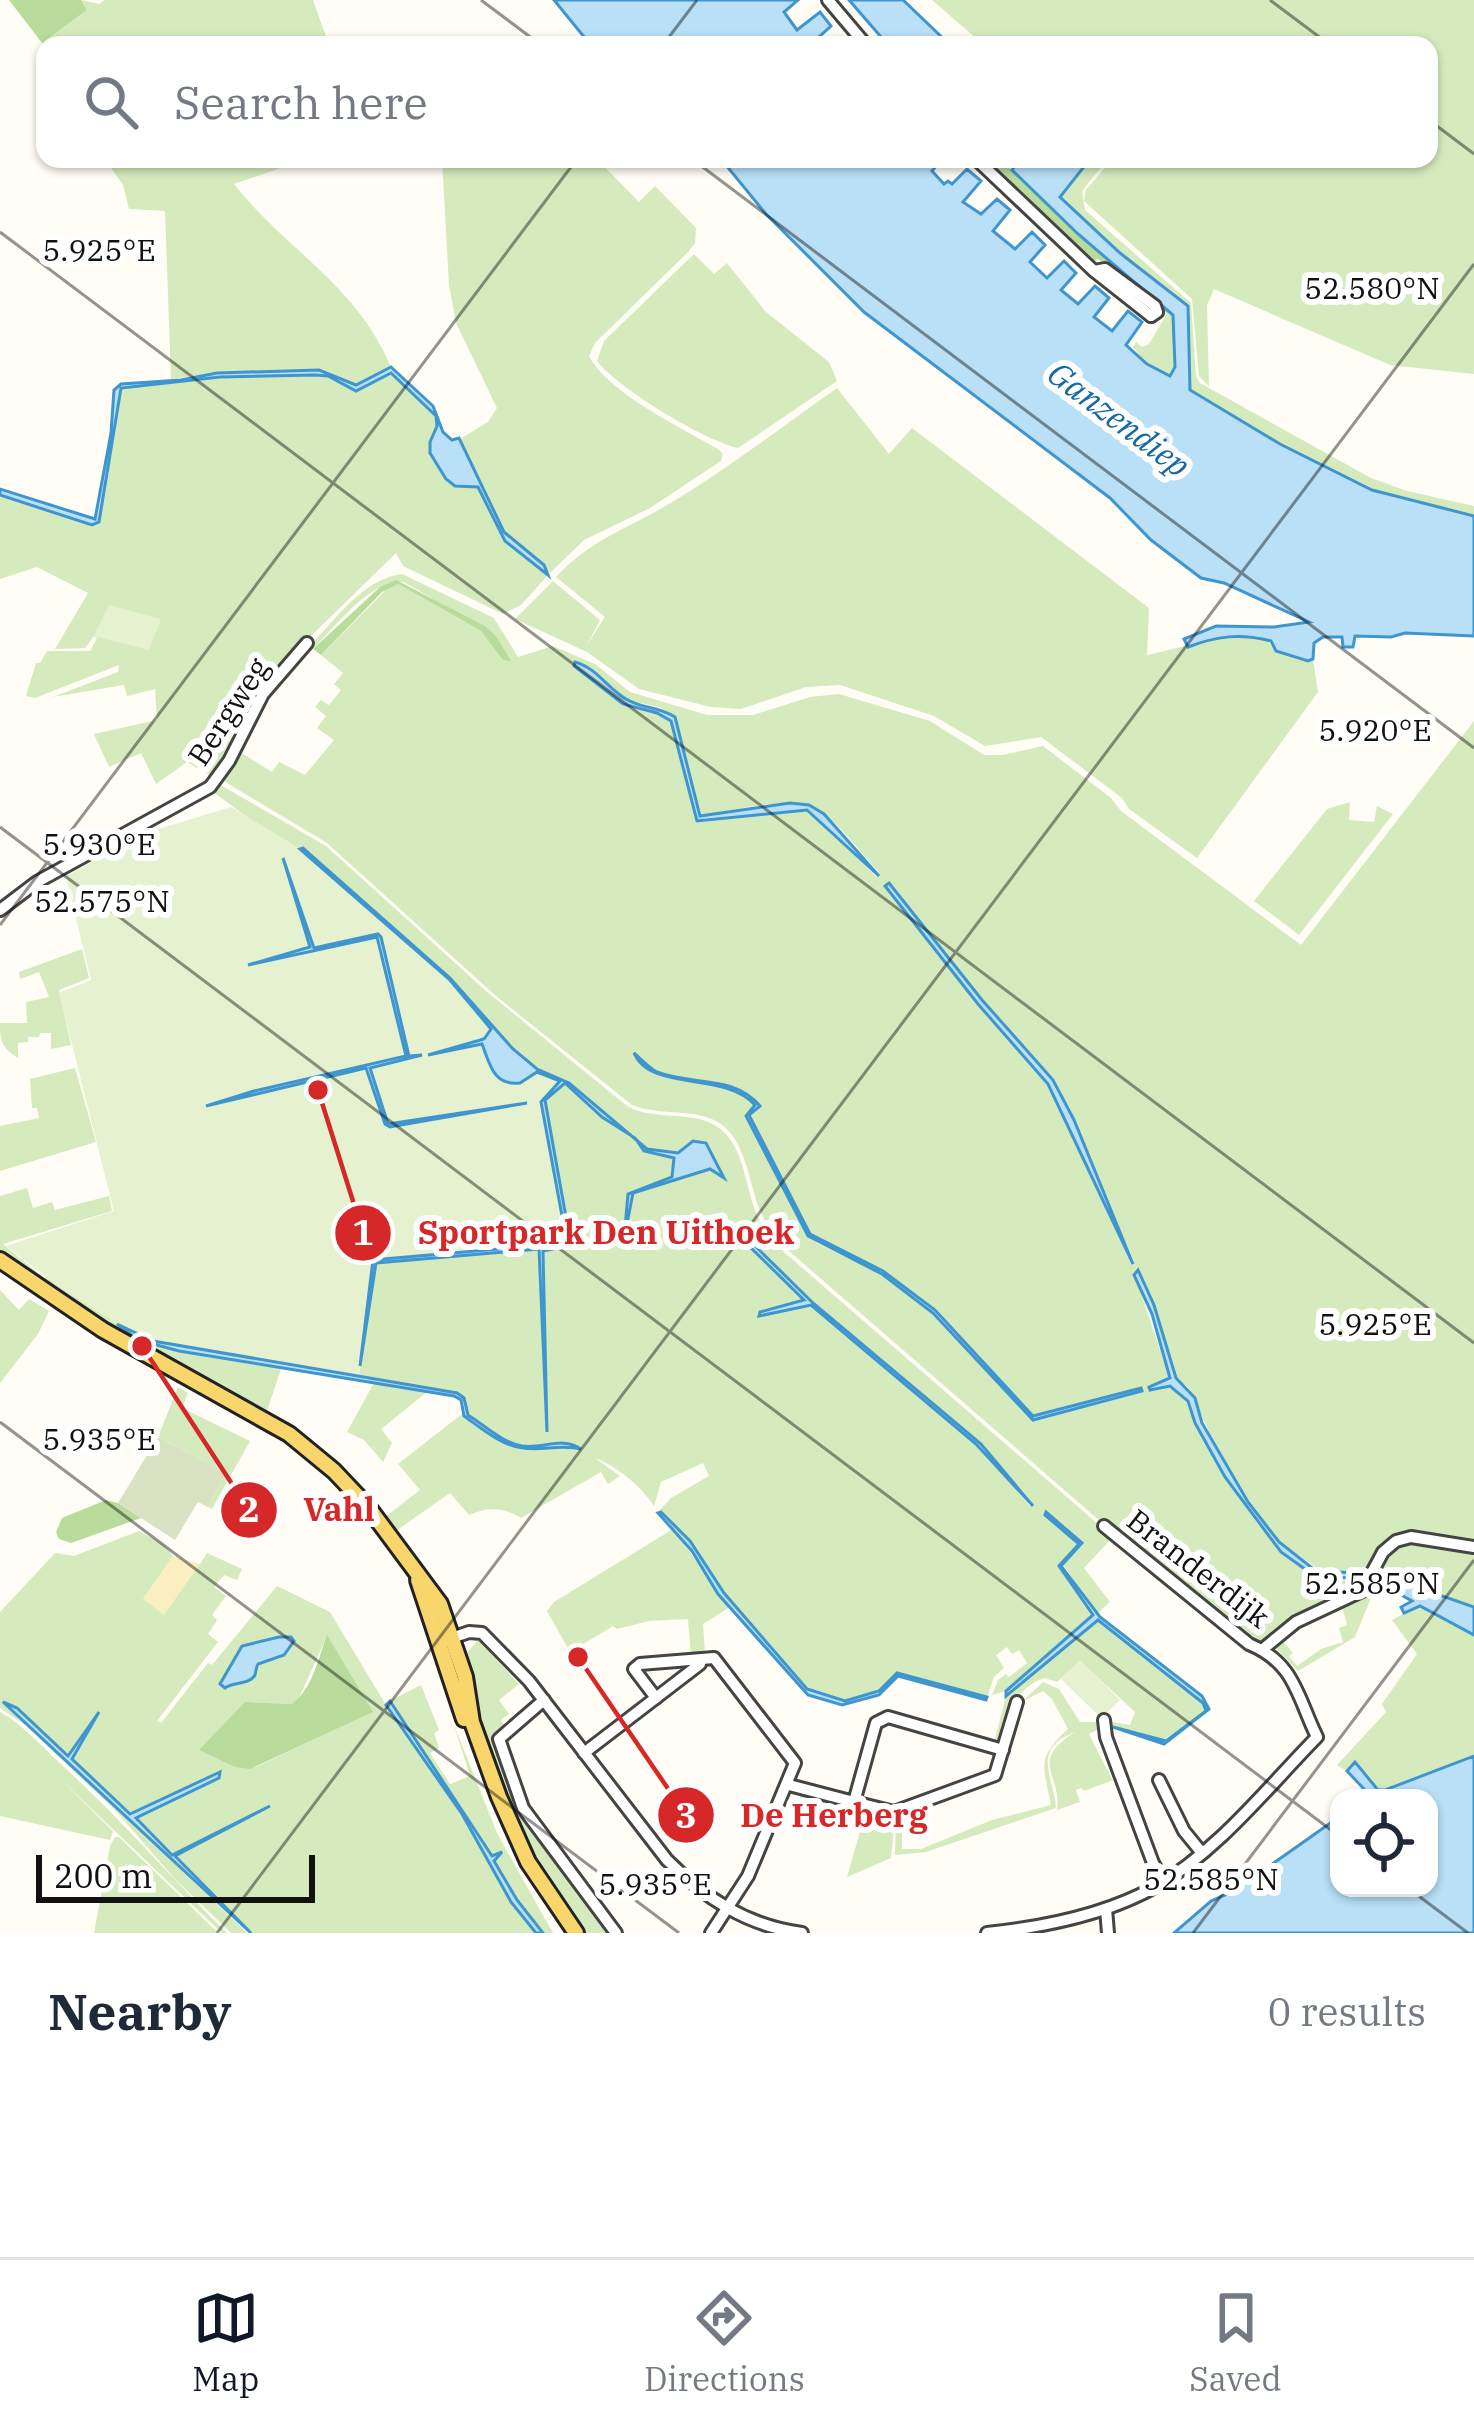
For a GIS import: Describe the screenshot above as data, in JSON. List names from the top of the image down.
{
  "streets": {
    "street": ["Bergweg", "Branderdijk"]
  },
  "water": ["Ganzendiep"],
  "places": ["Sportpark Den Uithoek", "Vahl", "De Herberg"],
  "scale_bar": "200 m",
  "page": {
    "search": "Search here",
    "scale": "200 m",
    "heading": ["Nearby", "0 results"],
    "nav": ["Map", "Directions", "Saved"]
  },
  "coordinates": [
    "5.925°E",
    "52.580°N",
    "5.920°E",
    "5.930°E",
    "52.575°N",
    "5.935°E",
    "52.585°N"
  ]
}
